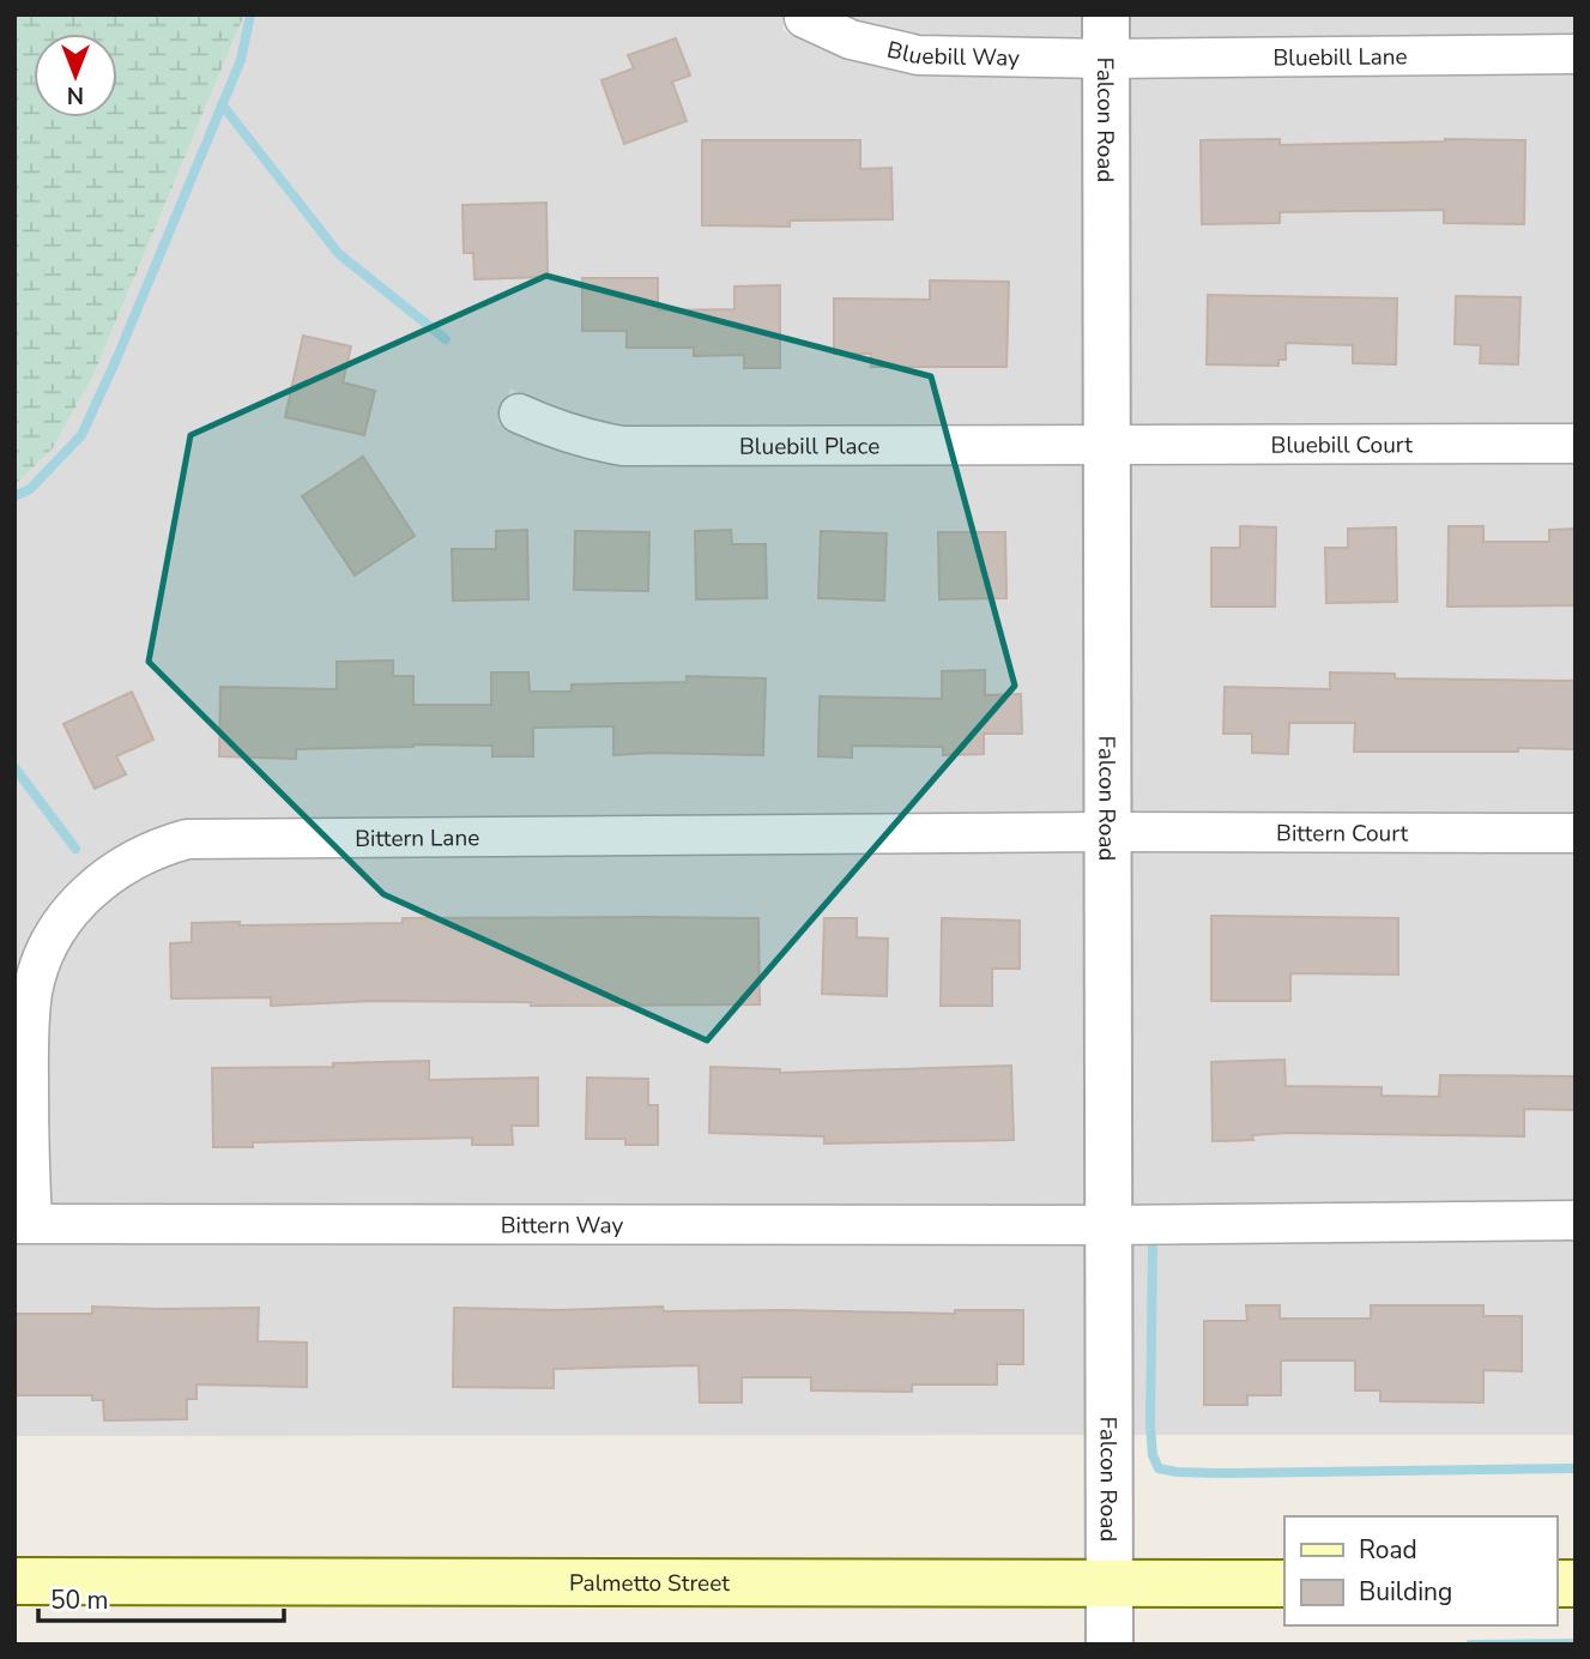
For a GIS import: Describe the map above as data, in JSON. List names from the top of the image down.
{
  "streets": {
    "main road": ["Palmetto Street"],
    "street": [
      "Bluebill Way",
      "Bluebill Lane",
      "Falcon Road",
      "Bluebill Court",
      "Bluebill Place",
      "Bittern Court",
      "Bittern Lane",
      "Bittern Way"
    ]
  },
  "crossings": [
    ["Bluebill Way", "Bluebill Lane"],
    ["Bluebill Way", "Falcon Road"],
    ["Bluebill Lane", "Falcon Road"],
    ["Falcon Road", "Bluebill Court"],
    ["Falcon Road", "Bluebill Place"],
    ["Falcon Road", "Bittern Court"],
    ["Falcon Road", "Bittern Lane"],
    ["Falcon Road", "Bittern Way"],
    ["Falcon Road", "Palmetto Street"],
    ["Bluebill Court", "Bluebill Place"],
    ["Bittern Court", "Bittern Lane"],
    ["Bittern Lane", "Bittern Way"]
  ],
  "legend": ["Road", "Building"],
  "scale_bar": "50 m",
  "north": "bottom"
}
